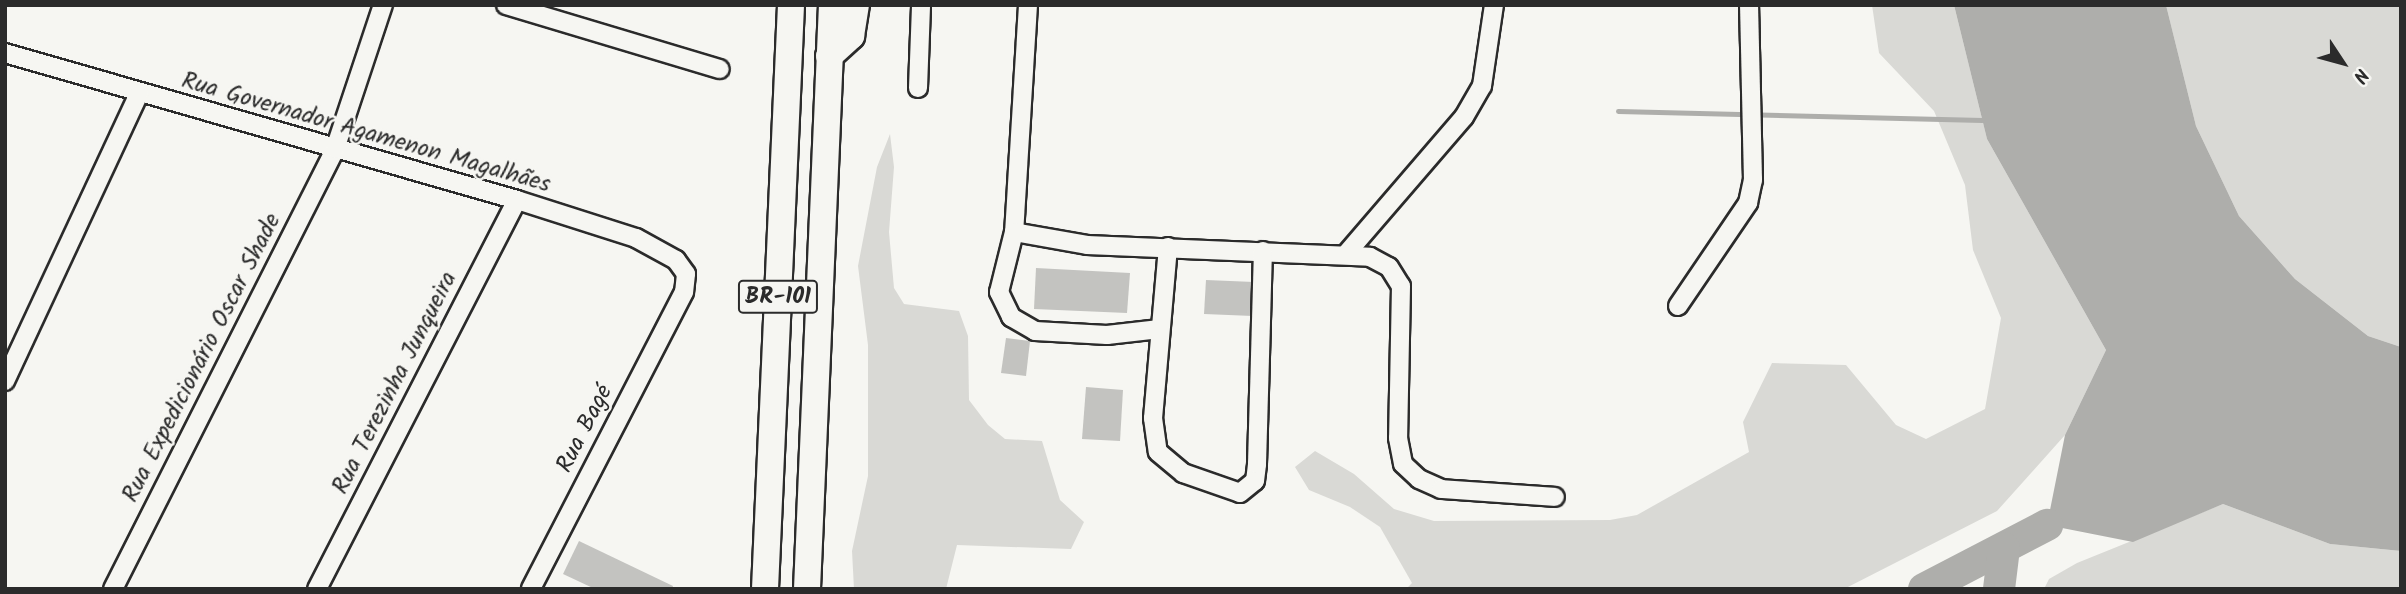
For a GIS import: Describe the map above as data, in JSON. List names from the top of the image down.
{
  "streets": {
    "highway": ["BR-101"],
    "street": [
      "Rua Governador Agamenon Magalhães",
      "Rua Expedicionário Oscar Shade",
      "Rua Terezinha Junqueira",
      "Rua Bagé"
    ]
  },
  "crossings": [
    ["Rua Governador Agamenon Magalhães", "Rua Expedicionário Oscar Shade"],
    ["Rua Governador Agamenon Magalhães", "Rua Terezinha Junqueira"],
    ["Rua Governador Agamenon Magalhães", "Rua Bagé"]
  ],
  "north": "bottom right"
}
